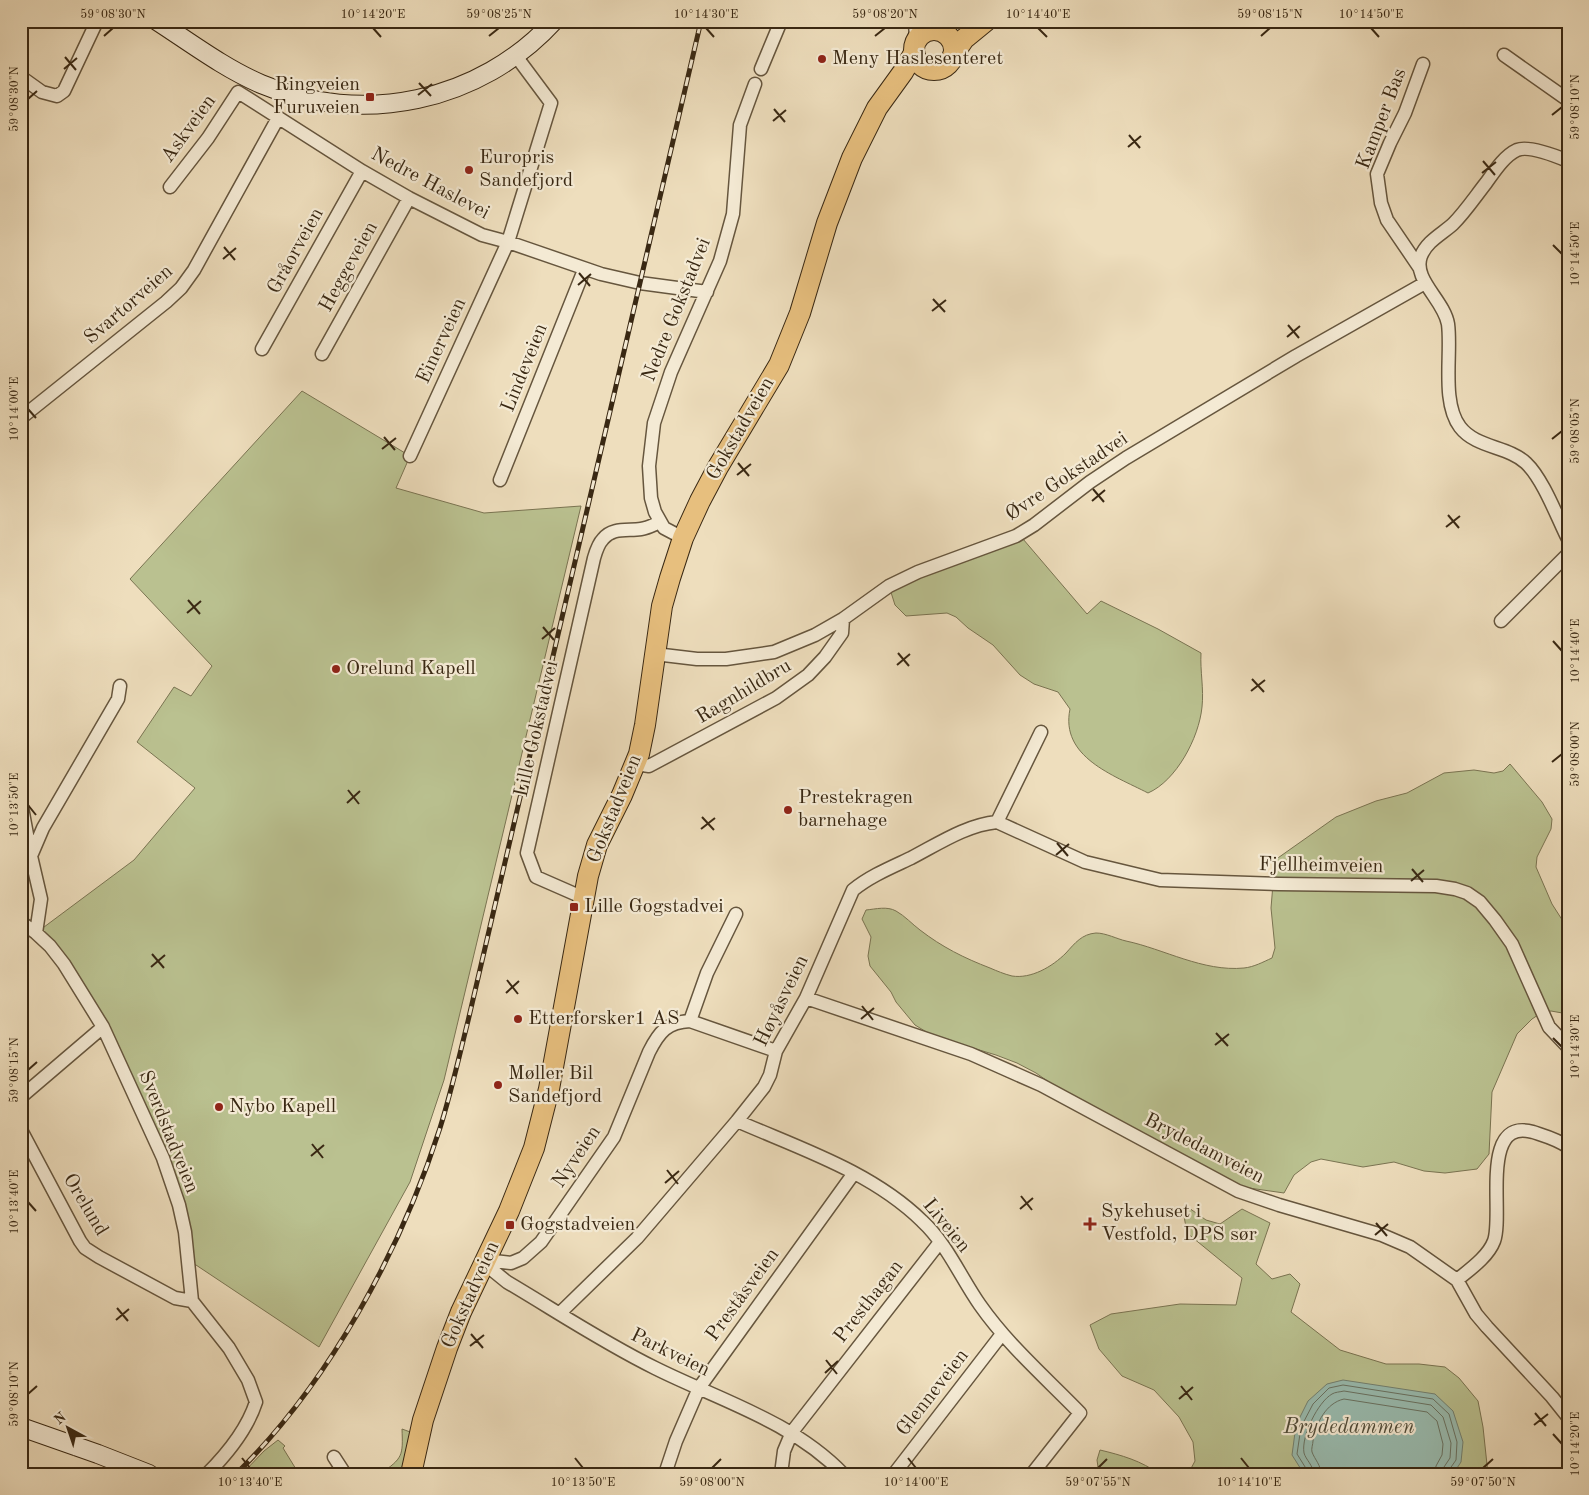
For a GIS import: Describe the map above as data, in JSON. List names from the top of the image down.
{
  "streets": {
    "main road": ["Gokstadveien"],
    "street": [
      "Kamper Bas",
      "Askveien",
      "Nedre Haslevei",
      "Gråorveien",
      "Heggeveien",
      "Svartorveien",
      "Nedre Gokstadvei",
      "Einerveien",
      "Lindeveien",
      "Øvre Gokstadvei",
      "Ragnhildbru",
      "Lille Gokstadvei",
      "Fjellheimveien",
      "Høyåsveien",
      "Sverdstadveien",
      "Brydedamveien",
      "Nyveien",
      "Orelund",
      "Liveien",
      "Preståsveien",
      "Presthagan",
      "Parkveien",
      "Glenneveien"
    ]
  },
  "crossings": [
    ["Kamper Bas", "Øvre Gokstadvei"],
    ["Askveien", "Nedre Haslevei"],
    ["Nedre Haslevei", "Gråorveien"],
    ["Nedre Haslevei", "Heggeveien"],
    ["Nedre Haslevei", "Svartorveien"],
    ["Nedre Haslevei", "Nedre Gokstadvei"],
    ["Nedre Haslevei", "Einerveien"],
    ["Nedre Haslevei", "Lindeveien"],
    ["Nedre Gokstadvei", "Lille Gokstadvei"],
    ["Gokstadveien", "Øvre Gokstadvei"],
    ["Gokstadveien", "Ragnhildbru"],
    ["Gokstadveien", "Lille Gokstadvei"],
    ["Gokstadveien", "Nyveien"],
    ["Gokstadveien", "Parkveien"],
    ["Øvre Gokstadvei", "Ragnhildbru"],
    ["Fjellheimveien", "Høyåsveien"],
    ["Høyåsveien", "Brydedamveien"],
    ["Høyåsveien", "Liveien"],
    ["Høyåsveien", "Parkveien"],
    ["Sverdstadveien", "Orelund"],
    ["Nyveien", "Parkveien"],
    ["Liveien", "Preståsveien"],
    ["Liveien", "Presthagan"],
    ["Liveien", "Glenneveien"],
    ["Preståsveien", "Parkveien"],
    ["Presthagan", "Parkveien"]
  ],
  "water": ["Brydedammen"],
  "places": {
    "other": [
      "Meny Haslesenteret",
      "Europris Sandefjord",
      "Orelund Kapell",
      "Prestekragen barnehage",
      "Etterforsker1 AS",
      "Møller Bil Sandefjord",
      "Nybo Kapell"
    ],
    "transit": ["Ringveien Furuveien", "Lille Gogstadvei", "Gogstadveien"],
    "health": ["Sykehuset i Vestfold, DPS sør"]
  },
  "north": "top left",
  "coordinates": [
    "59°08'30\"N",
    "10°14'20\"E",
    "59°08'25\"N",
    "10°14'30\"E",
    "59°08'20\"N",
    "10°14'40\"E",
    "59°08'15\"N",
    "10°14'50\"E",
    "59°08'10\"N",
    "10°14'00\"E",
    "59°08'05\"N",
    "59°08'00\"N",
    "10°13'50\"E",
    "10°13'40\"E",
    "59°07'55\"N",
    "10°14'10\"E",
    "59°07'50\"N"
  ]
}
